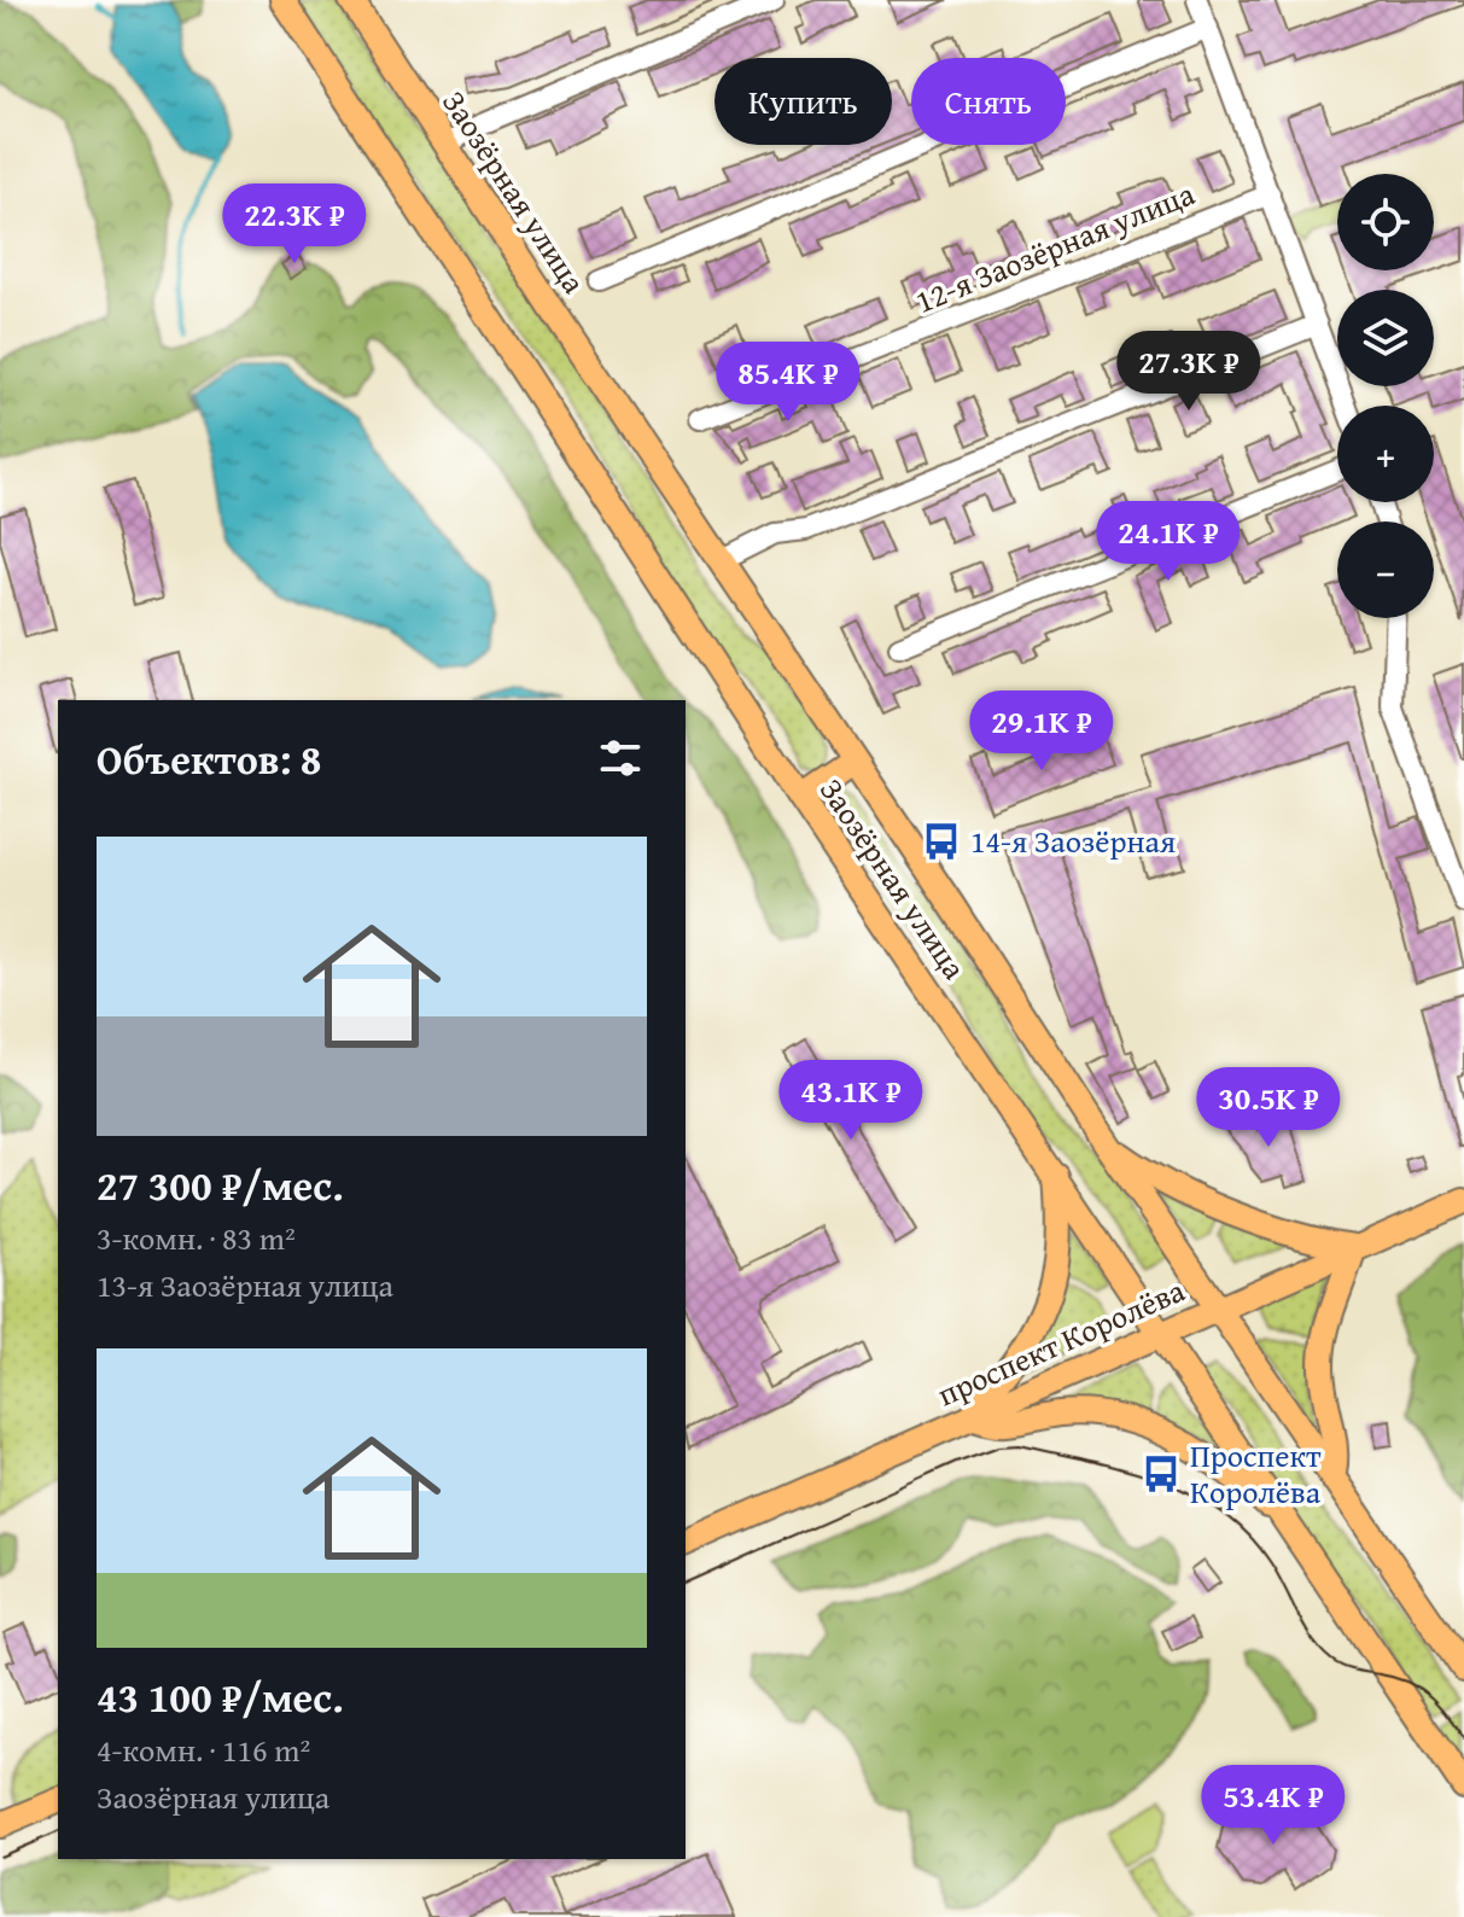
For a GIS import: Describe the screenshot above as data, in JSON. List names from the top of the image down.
{
  "streets": {
    "main road": ["Заозёрная улица", "проспект Королёва"],
    "street": ["12-я Заозёрная улица"]
  },
  "crossings": [
    ["Заозёрная улица", "проспект Королёва"]
  ],
  "places": {
    "bus stop": ["14-я Заозёрная", "Проспект Королёва"]
  },
  "page": {
    "chip": ["Купить", "Снять"],
    "map_buttons": ["+", "−"],
    "price": [
      "22.3K ₽",
      "27.3K ₽",
      "85.4K ₽",
      "24.1K ₽",
      "29.1K ₽",
      "43.1K ₽",
      "30.5K ₽",
      "53.4K ₽"
    ],
    "heading": "Объектов: 8",
    "list": [
      {
        "name": "27 300 ₽/мес.",
        "note": "3-комн. · 83 m² · 13-я Заозёрная улица"
      },
      {
        "name": "43 100 ₽/мес.",
        "note": "4-комн. · 116 m² · Заозёрная улица"
      }
    ]
  }
}
